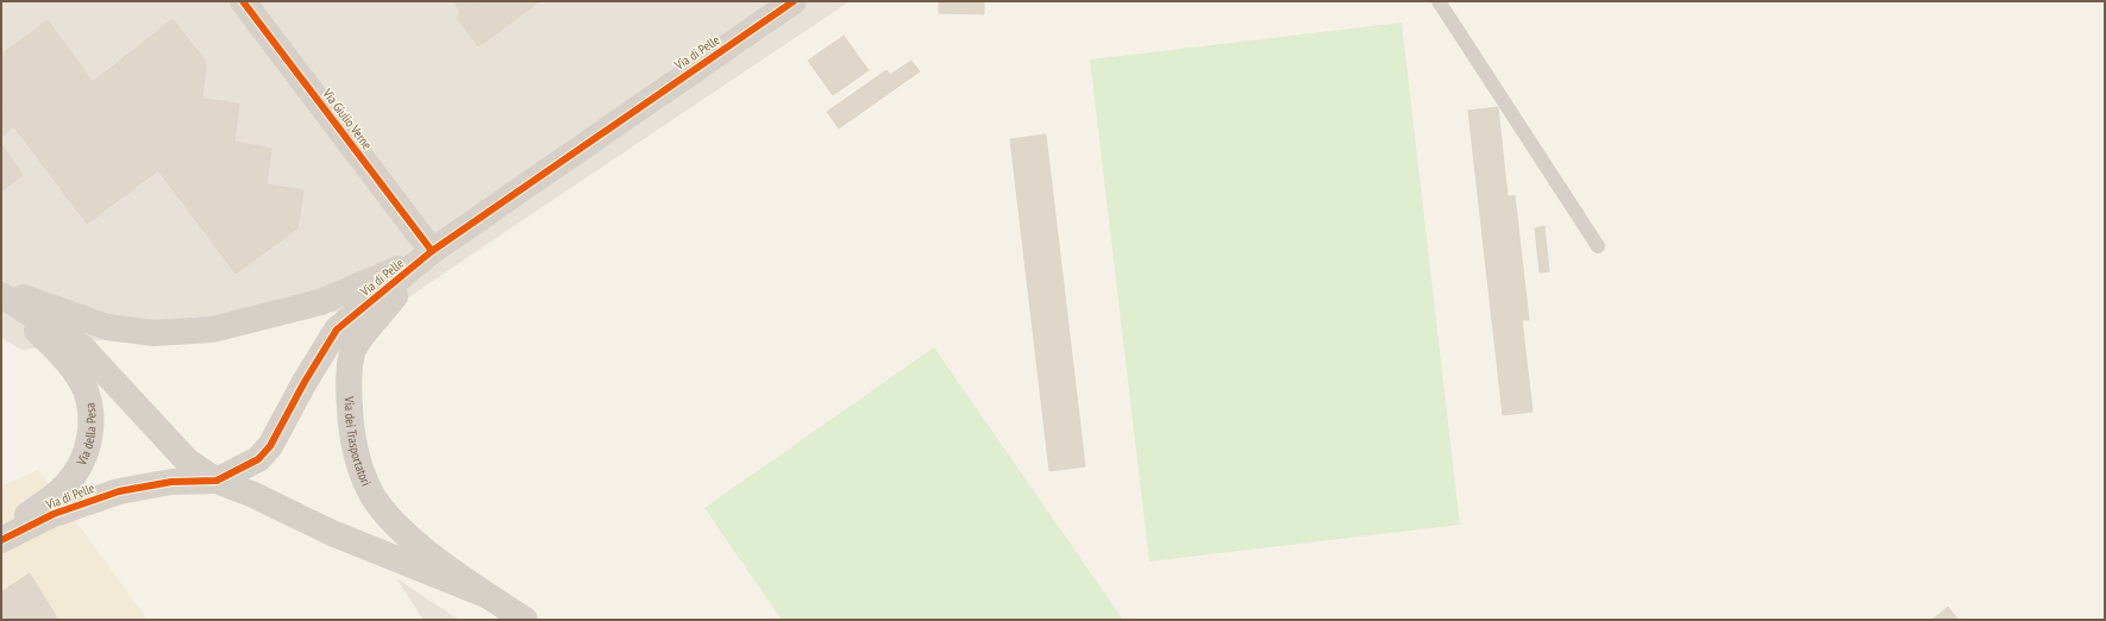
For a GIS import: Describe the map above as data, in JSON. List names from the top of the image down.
{
  "streets": {
    "street": [
      "Via di Pelle",
      "Via Giulio Verne",
      "Via della Pesa",
      "Via dei Trasportatori"
    ]
  },
  "crossings": [
    ["Via di Pelle", "Via Giulio Verne"],
    ["Via di Pelle", "Via della Pesa"],
    ["Via di Pelle", "Via dei Trasportatori"],
    ["Via Giulio Verne", "Via dei Trasportatori"]
  ]
}
